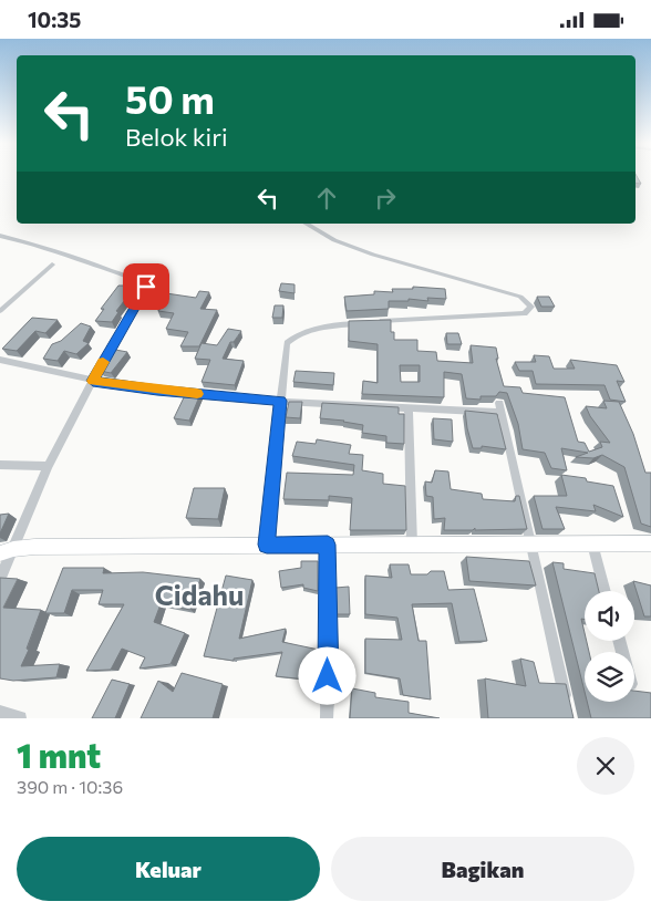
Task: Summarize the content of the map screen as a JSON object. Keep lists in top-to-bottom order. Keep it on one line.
{"districts":["Cidahu"],"page":{"status":"10:35","turn":["50 m","Belok kiri"],"heading":["1 mnt","390 m · 10:36"],"buttons":["Keluar","Bagikan"]}}
